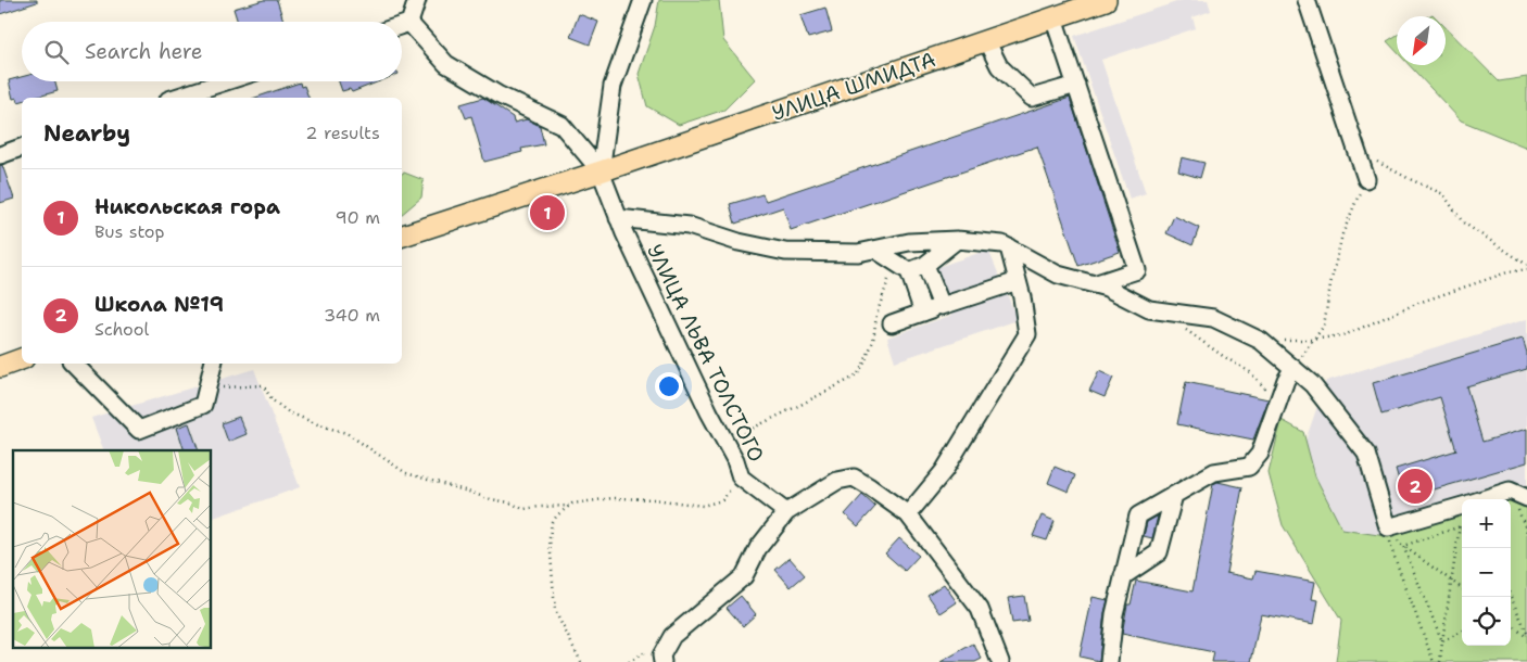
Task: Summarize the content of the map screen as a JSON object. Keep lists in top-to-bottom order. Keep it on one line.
{"streets":{"main road":["УЛИЦА ШМИДТА"],"street":["УЛИЦА ЛЬВА ТОЛСТОГО"]},"crossings":[["УЛИЦА ШМИДТА","УЛИЦА ЛЬВА ТОЛСТОГО"]],"north":"bottom left","page":{"search":"Search here","heading":["Nearby","2 results"],"list":[{"mark":"1","name":"Никольская гора","note":"Bus stop","value":"90 m"},{"mark":"2","name":"Школа №19","note":"School","value":"340 m"}],"pins":["1","2"],"map_buttons":["+","−"]}}
